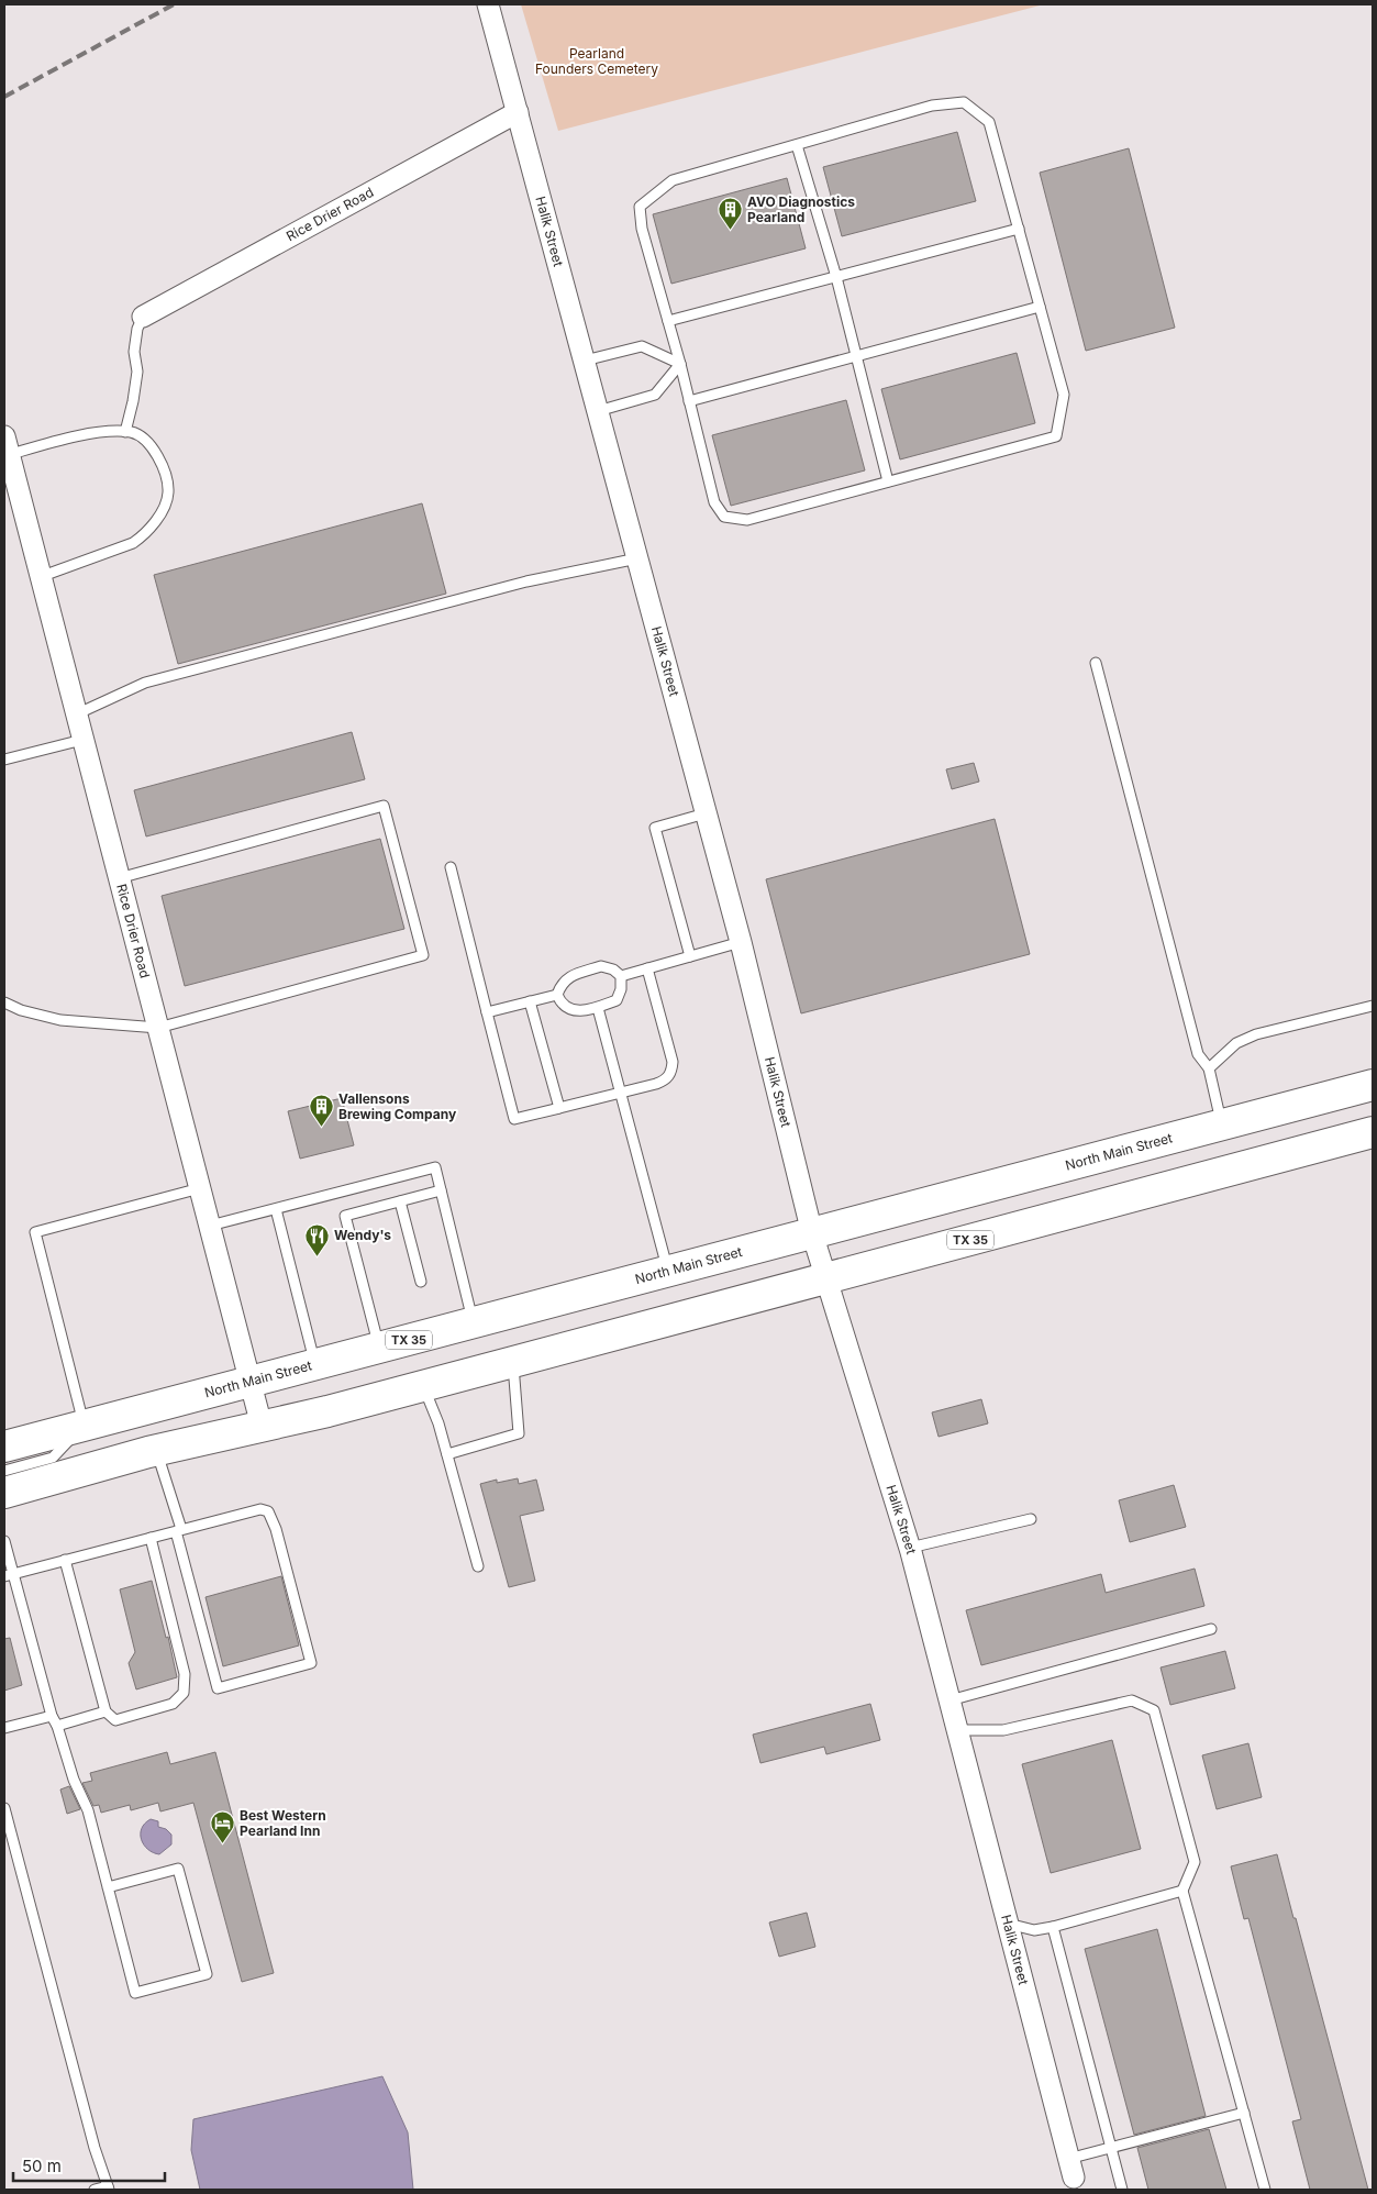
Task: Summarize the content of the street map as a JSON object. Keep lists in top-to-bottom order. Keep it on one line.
{"streets":{"main road":["North Main Street","TX 35"],"street":["Rice Drier Road","Halik Street"]},"crossings":[["Rice Drier Road","Halik Street"],["Rice Drier Road","North Main Street"],["Rice Drier Road","TX 35"],["Halik Street","North Main Street"],["Halik Street","TX 35"]],"parks":["Pearland Founders Cemetery"],"places":{"building":["AVO Diagnostics Pearland","Vallensons Brewing Company"],"restaurant":["Wendy's"],"hotel":["Best Western Pearland Inn"]},"scale_bar":"50 m"}
